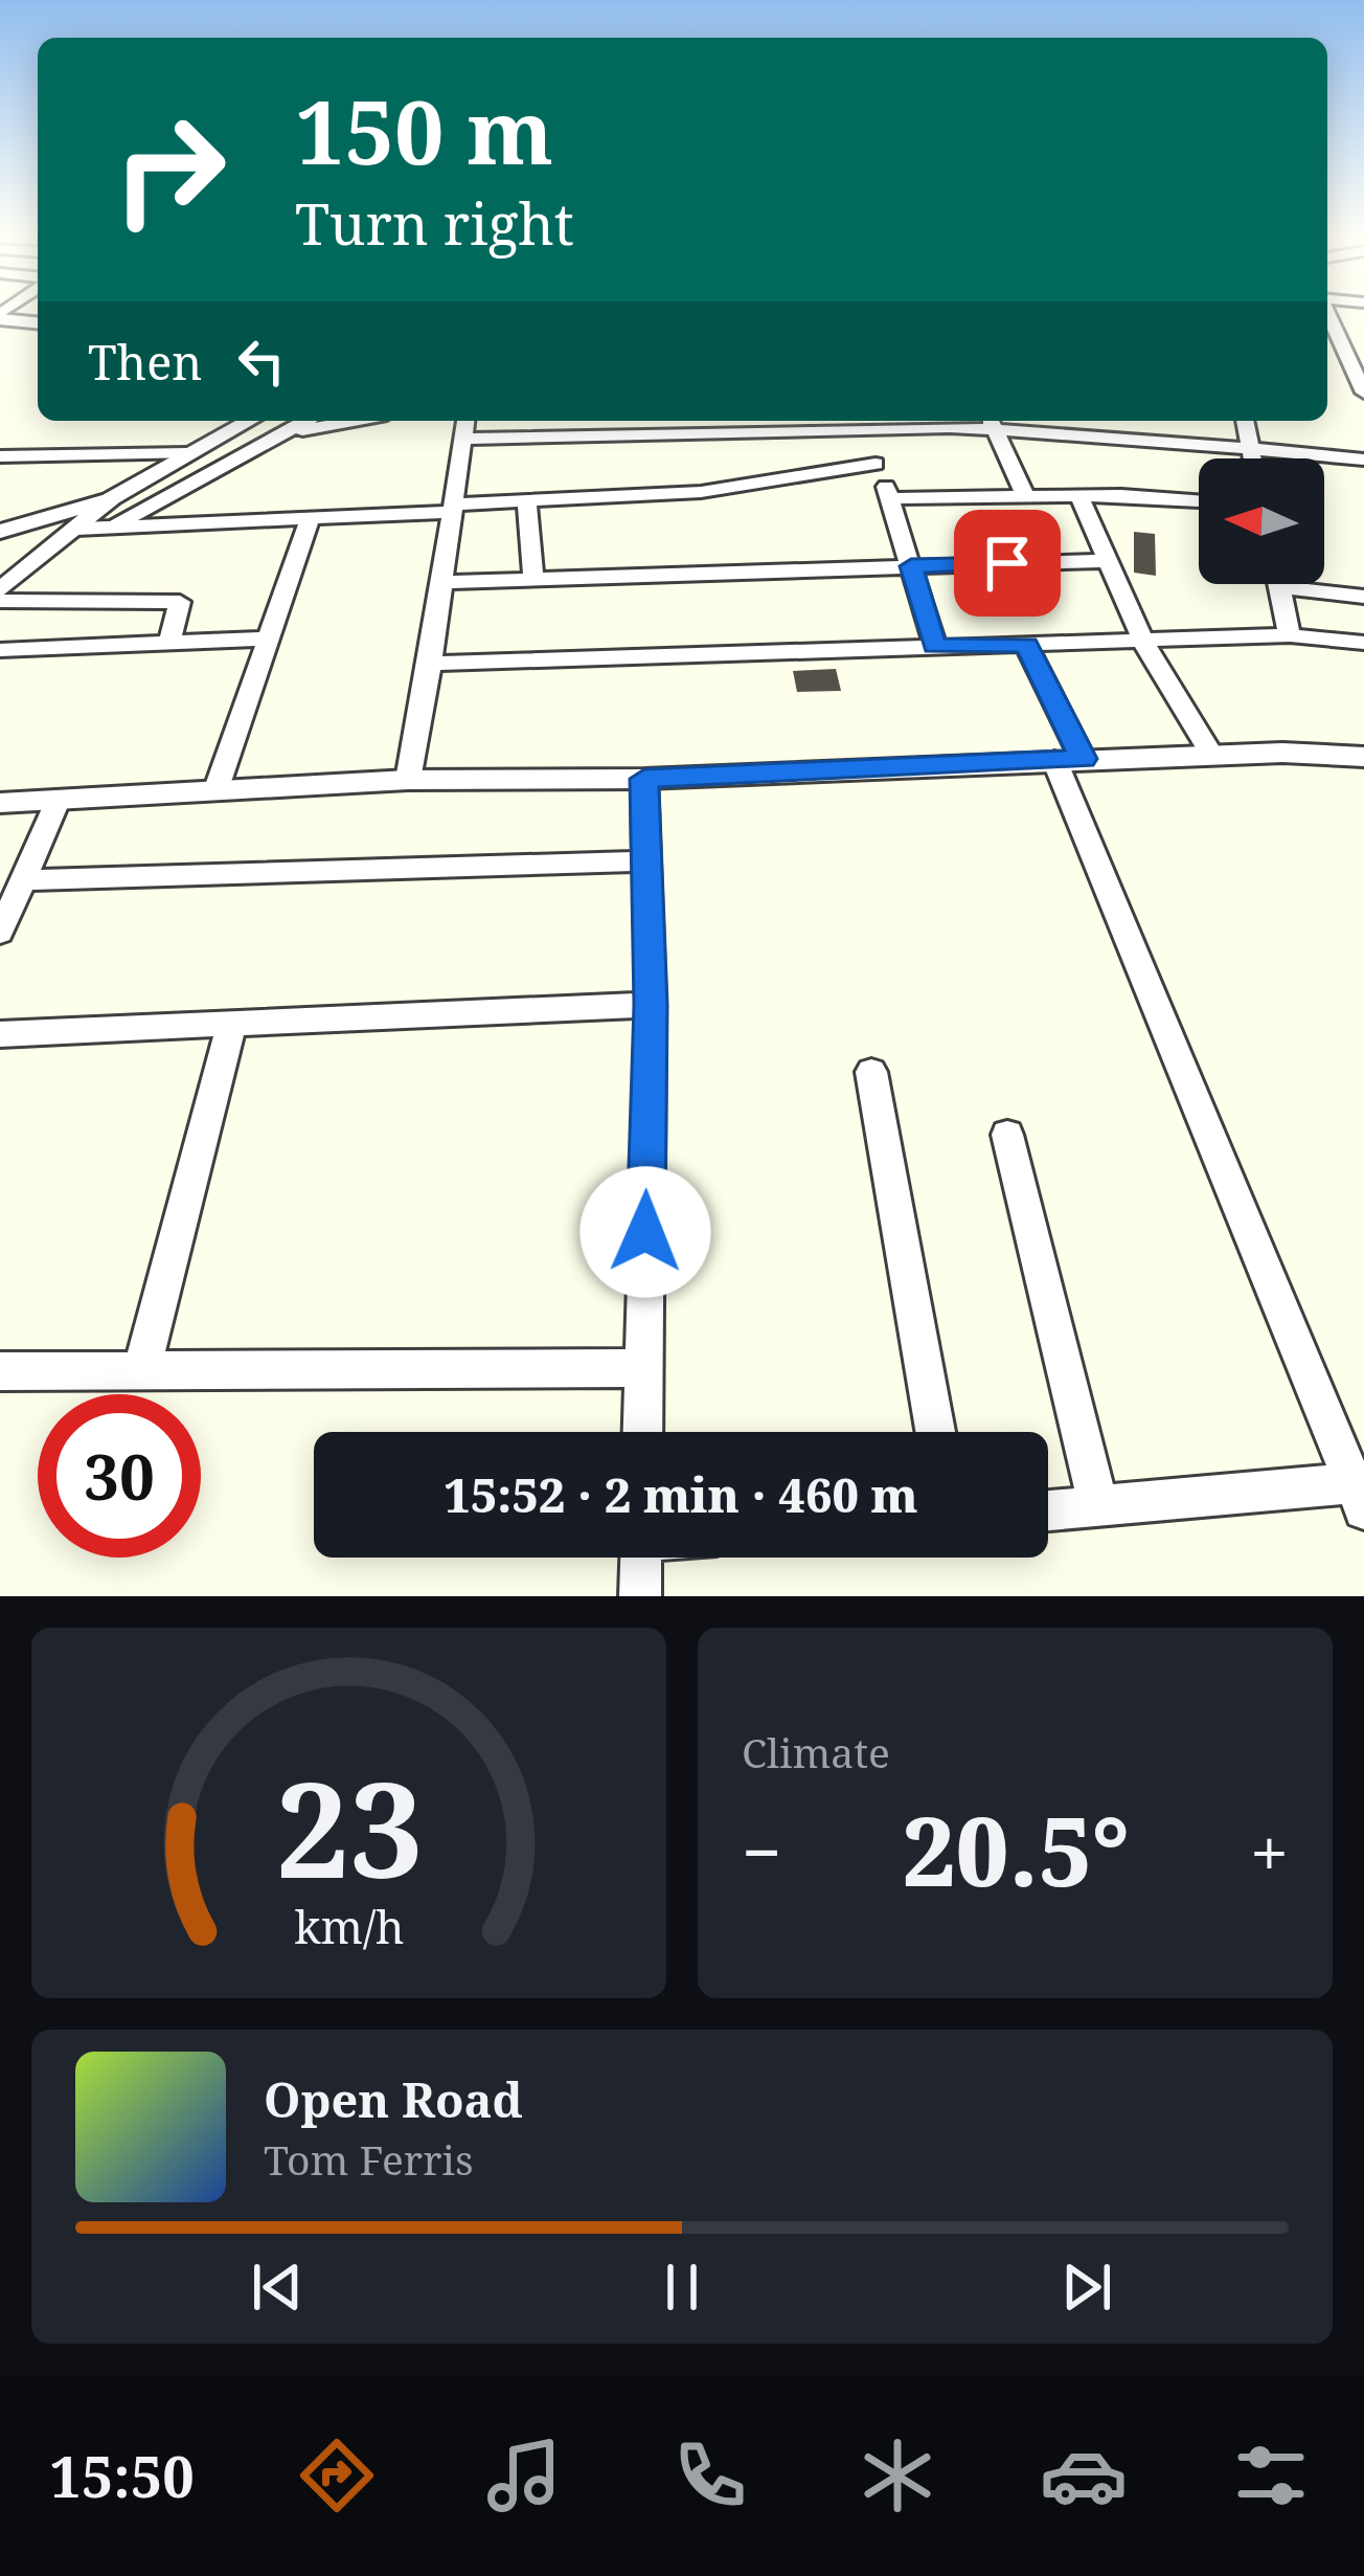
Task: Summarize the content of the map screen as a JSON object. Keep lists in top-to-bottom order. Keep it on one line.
{"north":"left","page":{"turn":["150 m","Turn right"],"then":"Then","limit":"30","trip":"15:52 · 2 min · 460 m","tile":"Climate","heat":["−","20.5°","+"],"song":["Open Road","Tom Ferris"],"tabs":"15:50","gauge":["23","km/h"]}}
